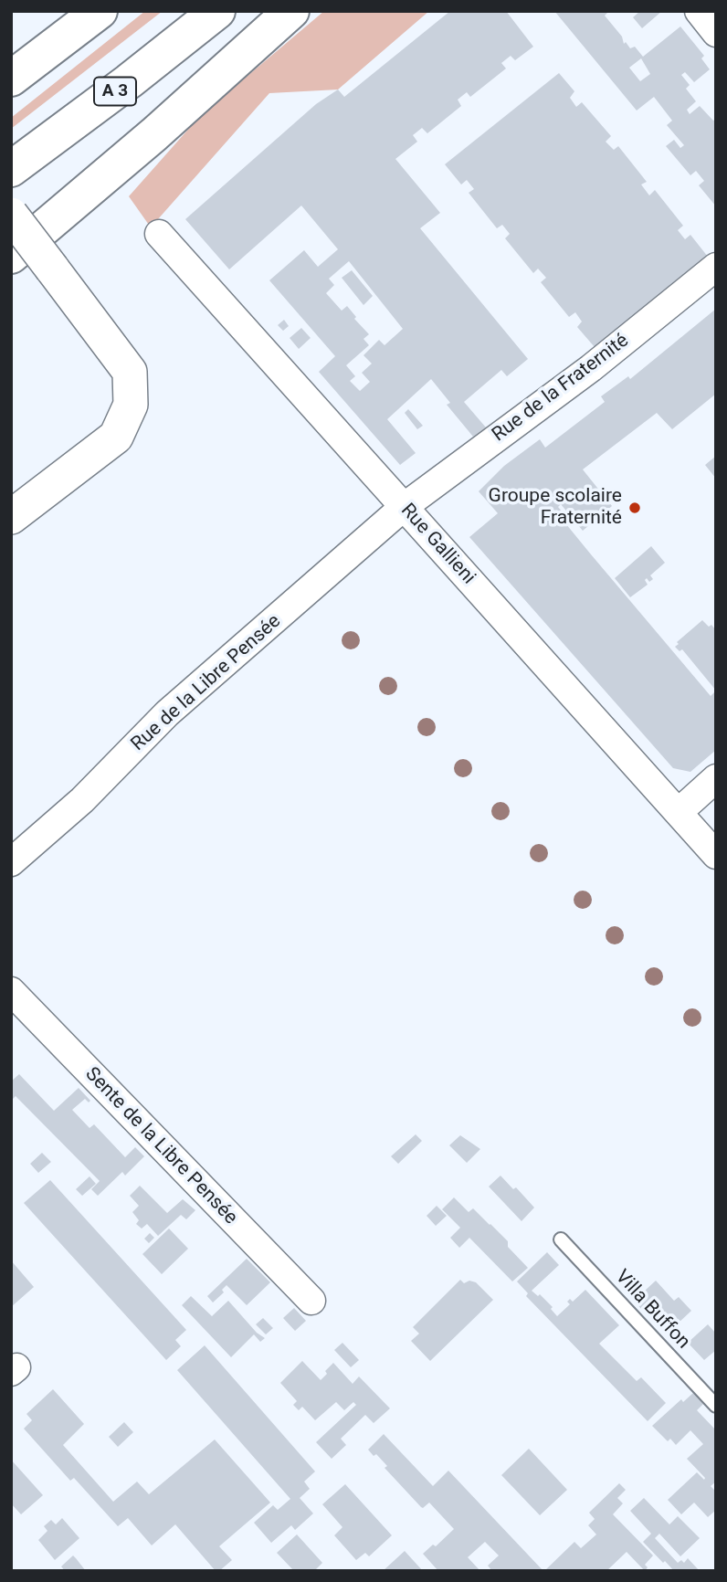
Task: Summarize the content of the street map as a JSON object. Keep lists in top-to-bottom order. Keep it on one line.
{"streets":{"highway":["A 3"],"street":["Rue de la Fraternité","Rue Gallieni","Rue de la Libre Pensée","Sente de la Libre Pensée"],"lane":["Villa Buffon"]},"crossings":[["Rue de la Fraternité","Rue Gallieni"],["Rue de la Fraternité","Rue de la Libre Pensée"],["Rue Gallieni","Rue de la Libre Pensée"]],"places":["Groupe scolaire Fraternité"]}
